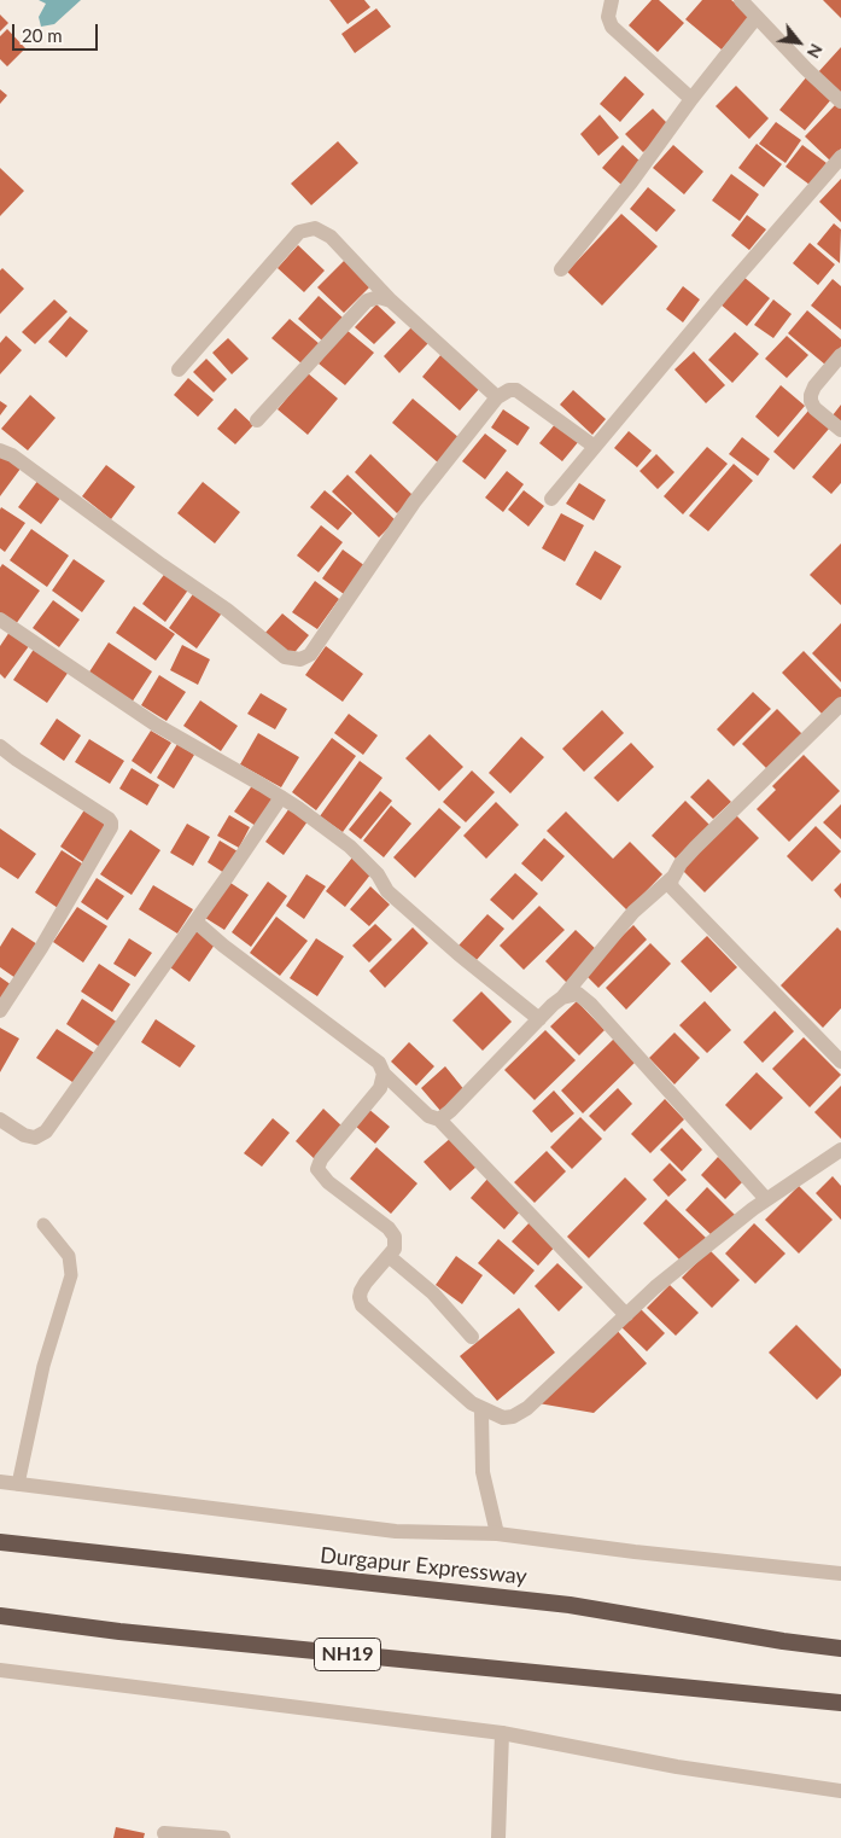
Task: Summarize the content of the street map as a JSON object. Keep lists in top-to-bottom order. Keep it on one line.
{"streets":{"highway":["Durgapur Expressway","NH19"]},"scale_bar":"20 m","north":"bottom right"}
